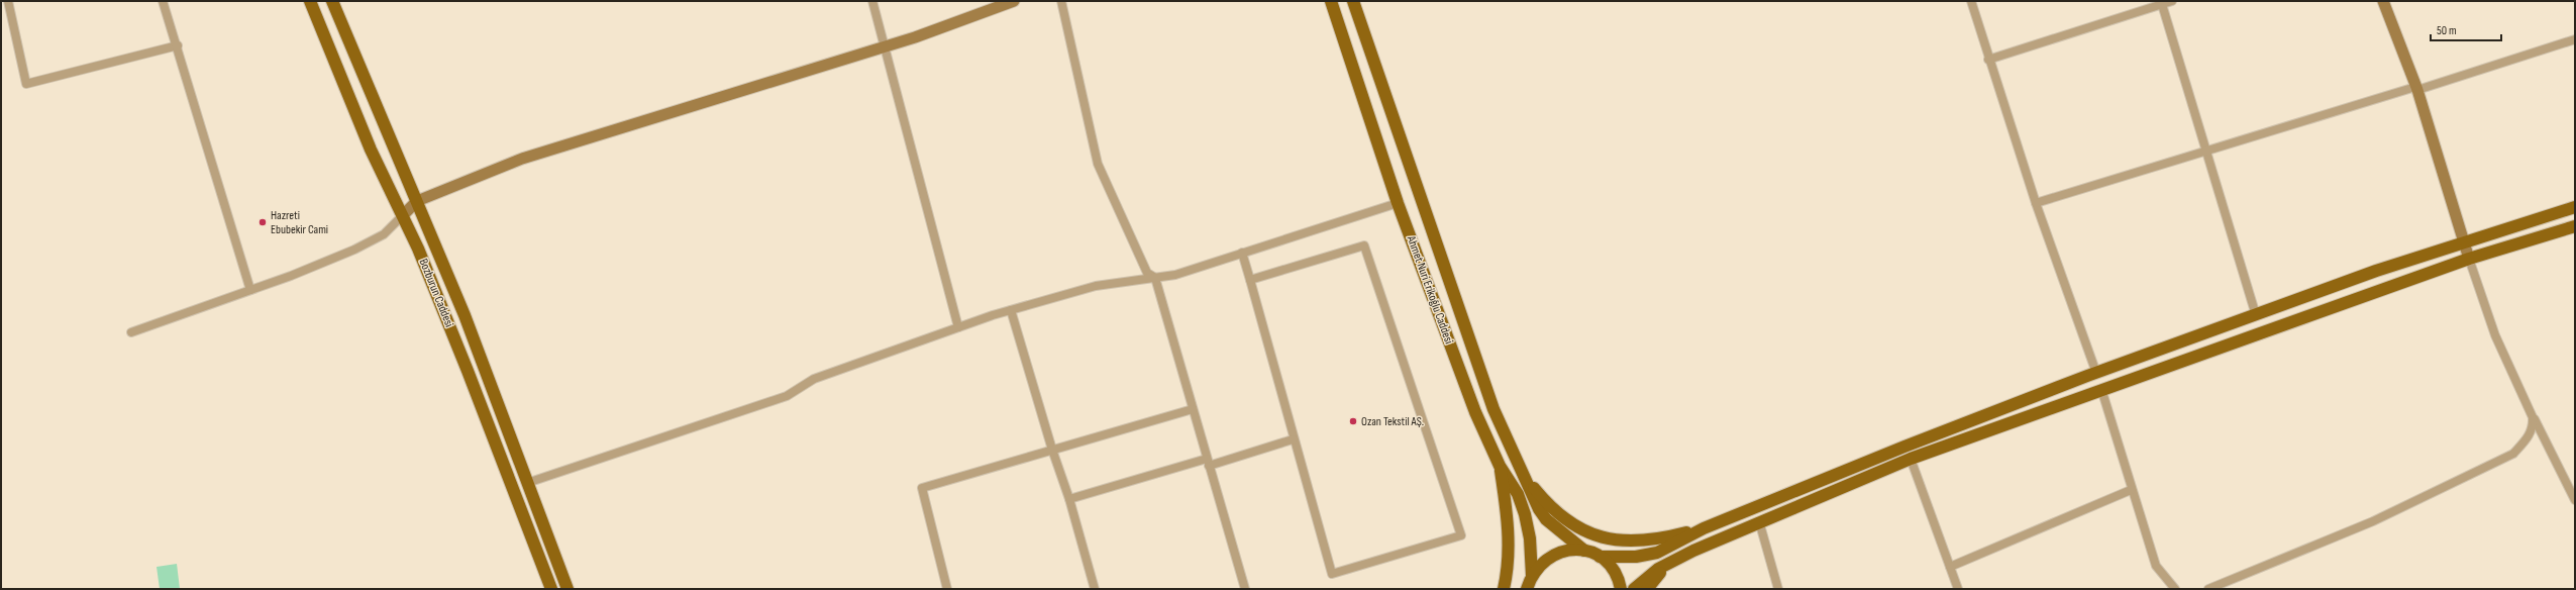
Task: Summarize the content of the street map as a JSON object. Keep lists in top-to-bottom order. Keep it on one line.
{"streets":{"main road":["Ahmet Nuri Erikoğlu Caddesi","Bozburun Caddesi"]},"places":["Hazreti Ebubekir Cami","Ozan Tekstil AŞ."],"scale_bar":"50 m"}
